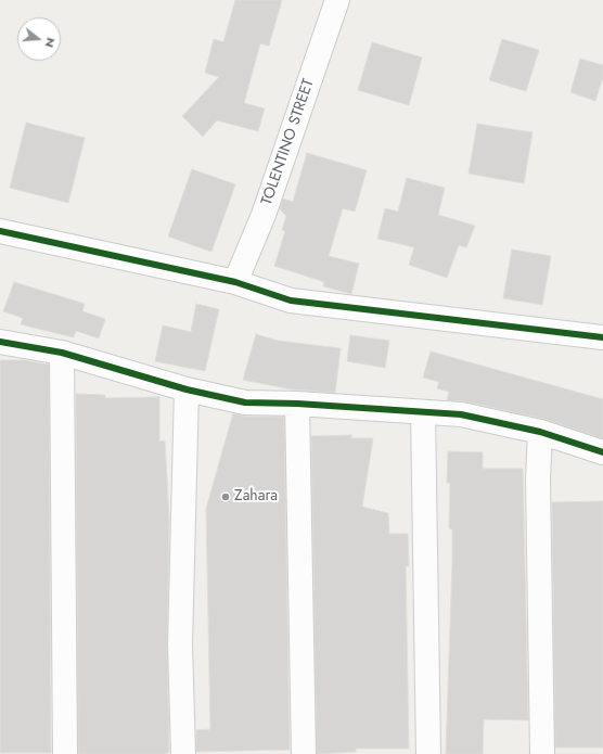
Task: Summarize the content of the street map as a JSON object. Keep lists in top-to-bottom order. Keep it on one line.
{"streets":{"street":["TOLENTINO STREET"]},"places":["Zahara"],"north":"right"}
